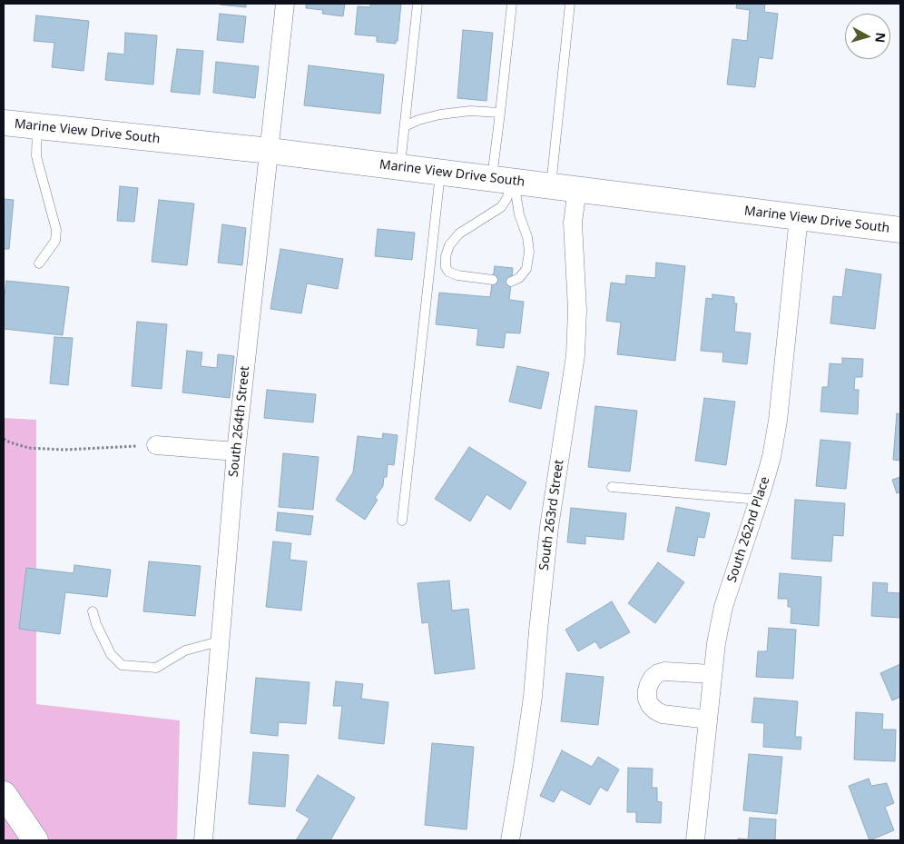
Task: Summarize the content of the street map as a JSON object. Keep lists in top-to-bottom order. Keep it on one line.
{"streets":{"main road":["Marine View Drive South"],"street":["South 264th Street","South 263rd Street","South 262nd Place"]},"crossings":[["Marine View Drive South","South 264th Street"],["Marine View Drive South","South 263rd Street"],["Marine View Drive South","South 262nd Place"]],"north":"right"}
